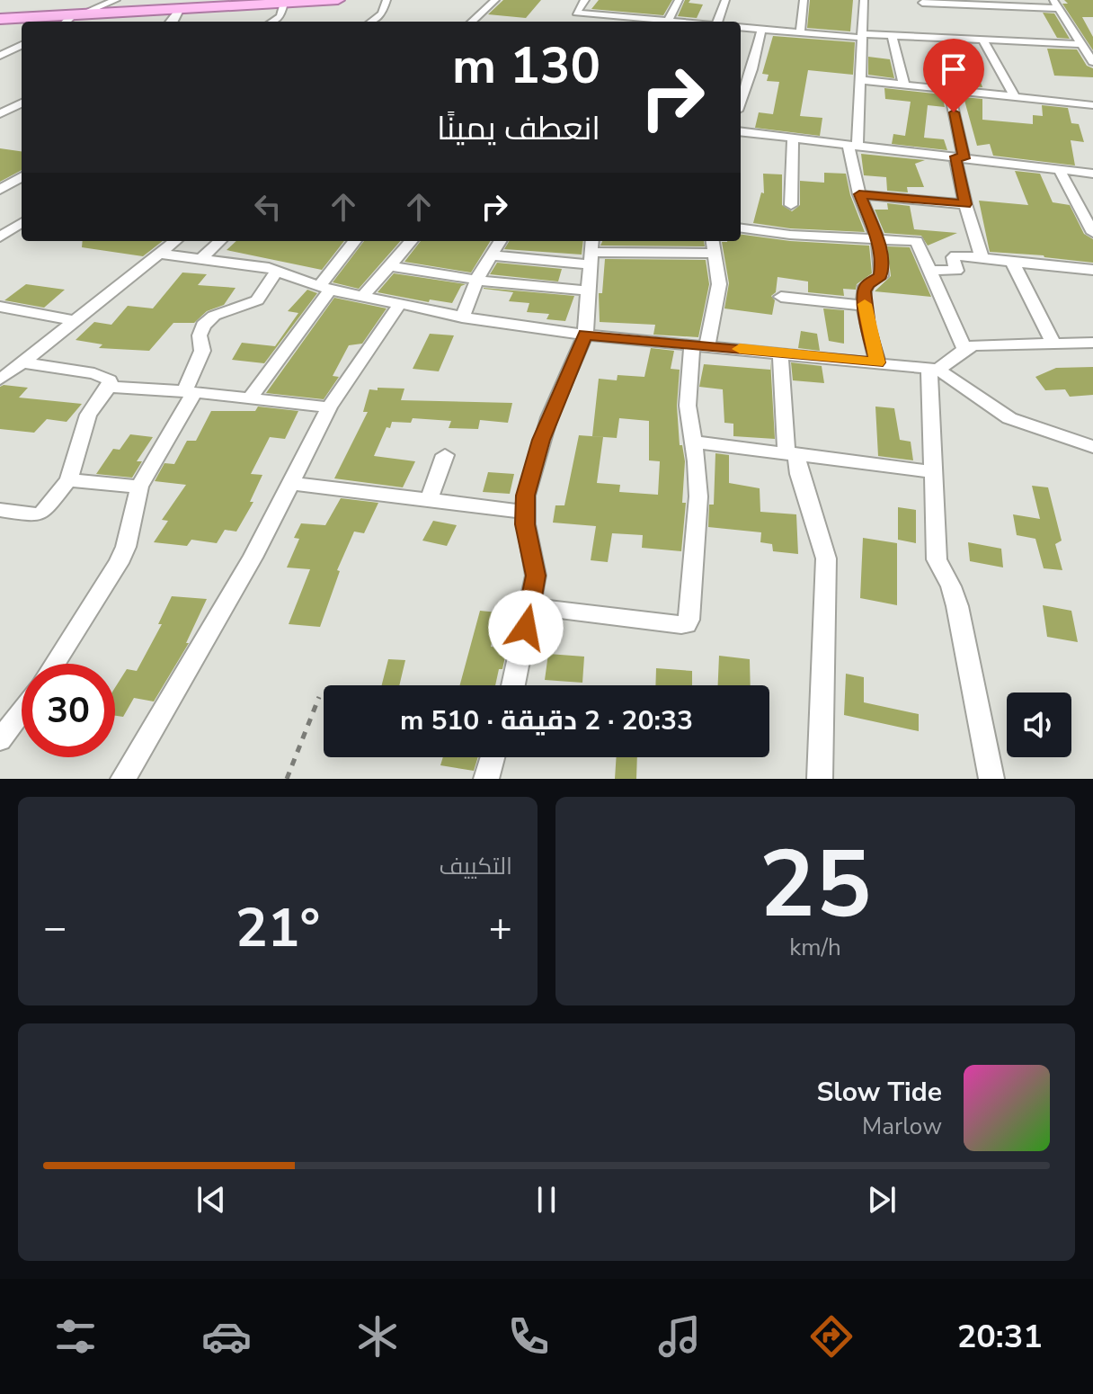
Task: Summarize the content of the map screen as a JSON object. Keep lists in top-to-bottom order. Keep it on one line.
{"page":{"turn":["130 m","انعطف يمينًا"],"limit":"30","trip":"20:33 · 2 دقيقة · 510 m","tile":[["25","km/h"],"التكييف"],"heat":["−","21°","+"],"song":["Slow Tide","Marlow"],"tabs":"20:31"}}
